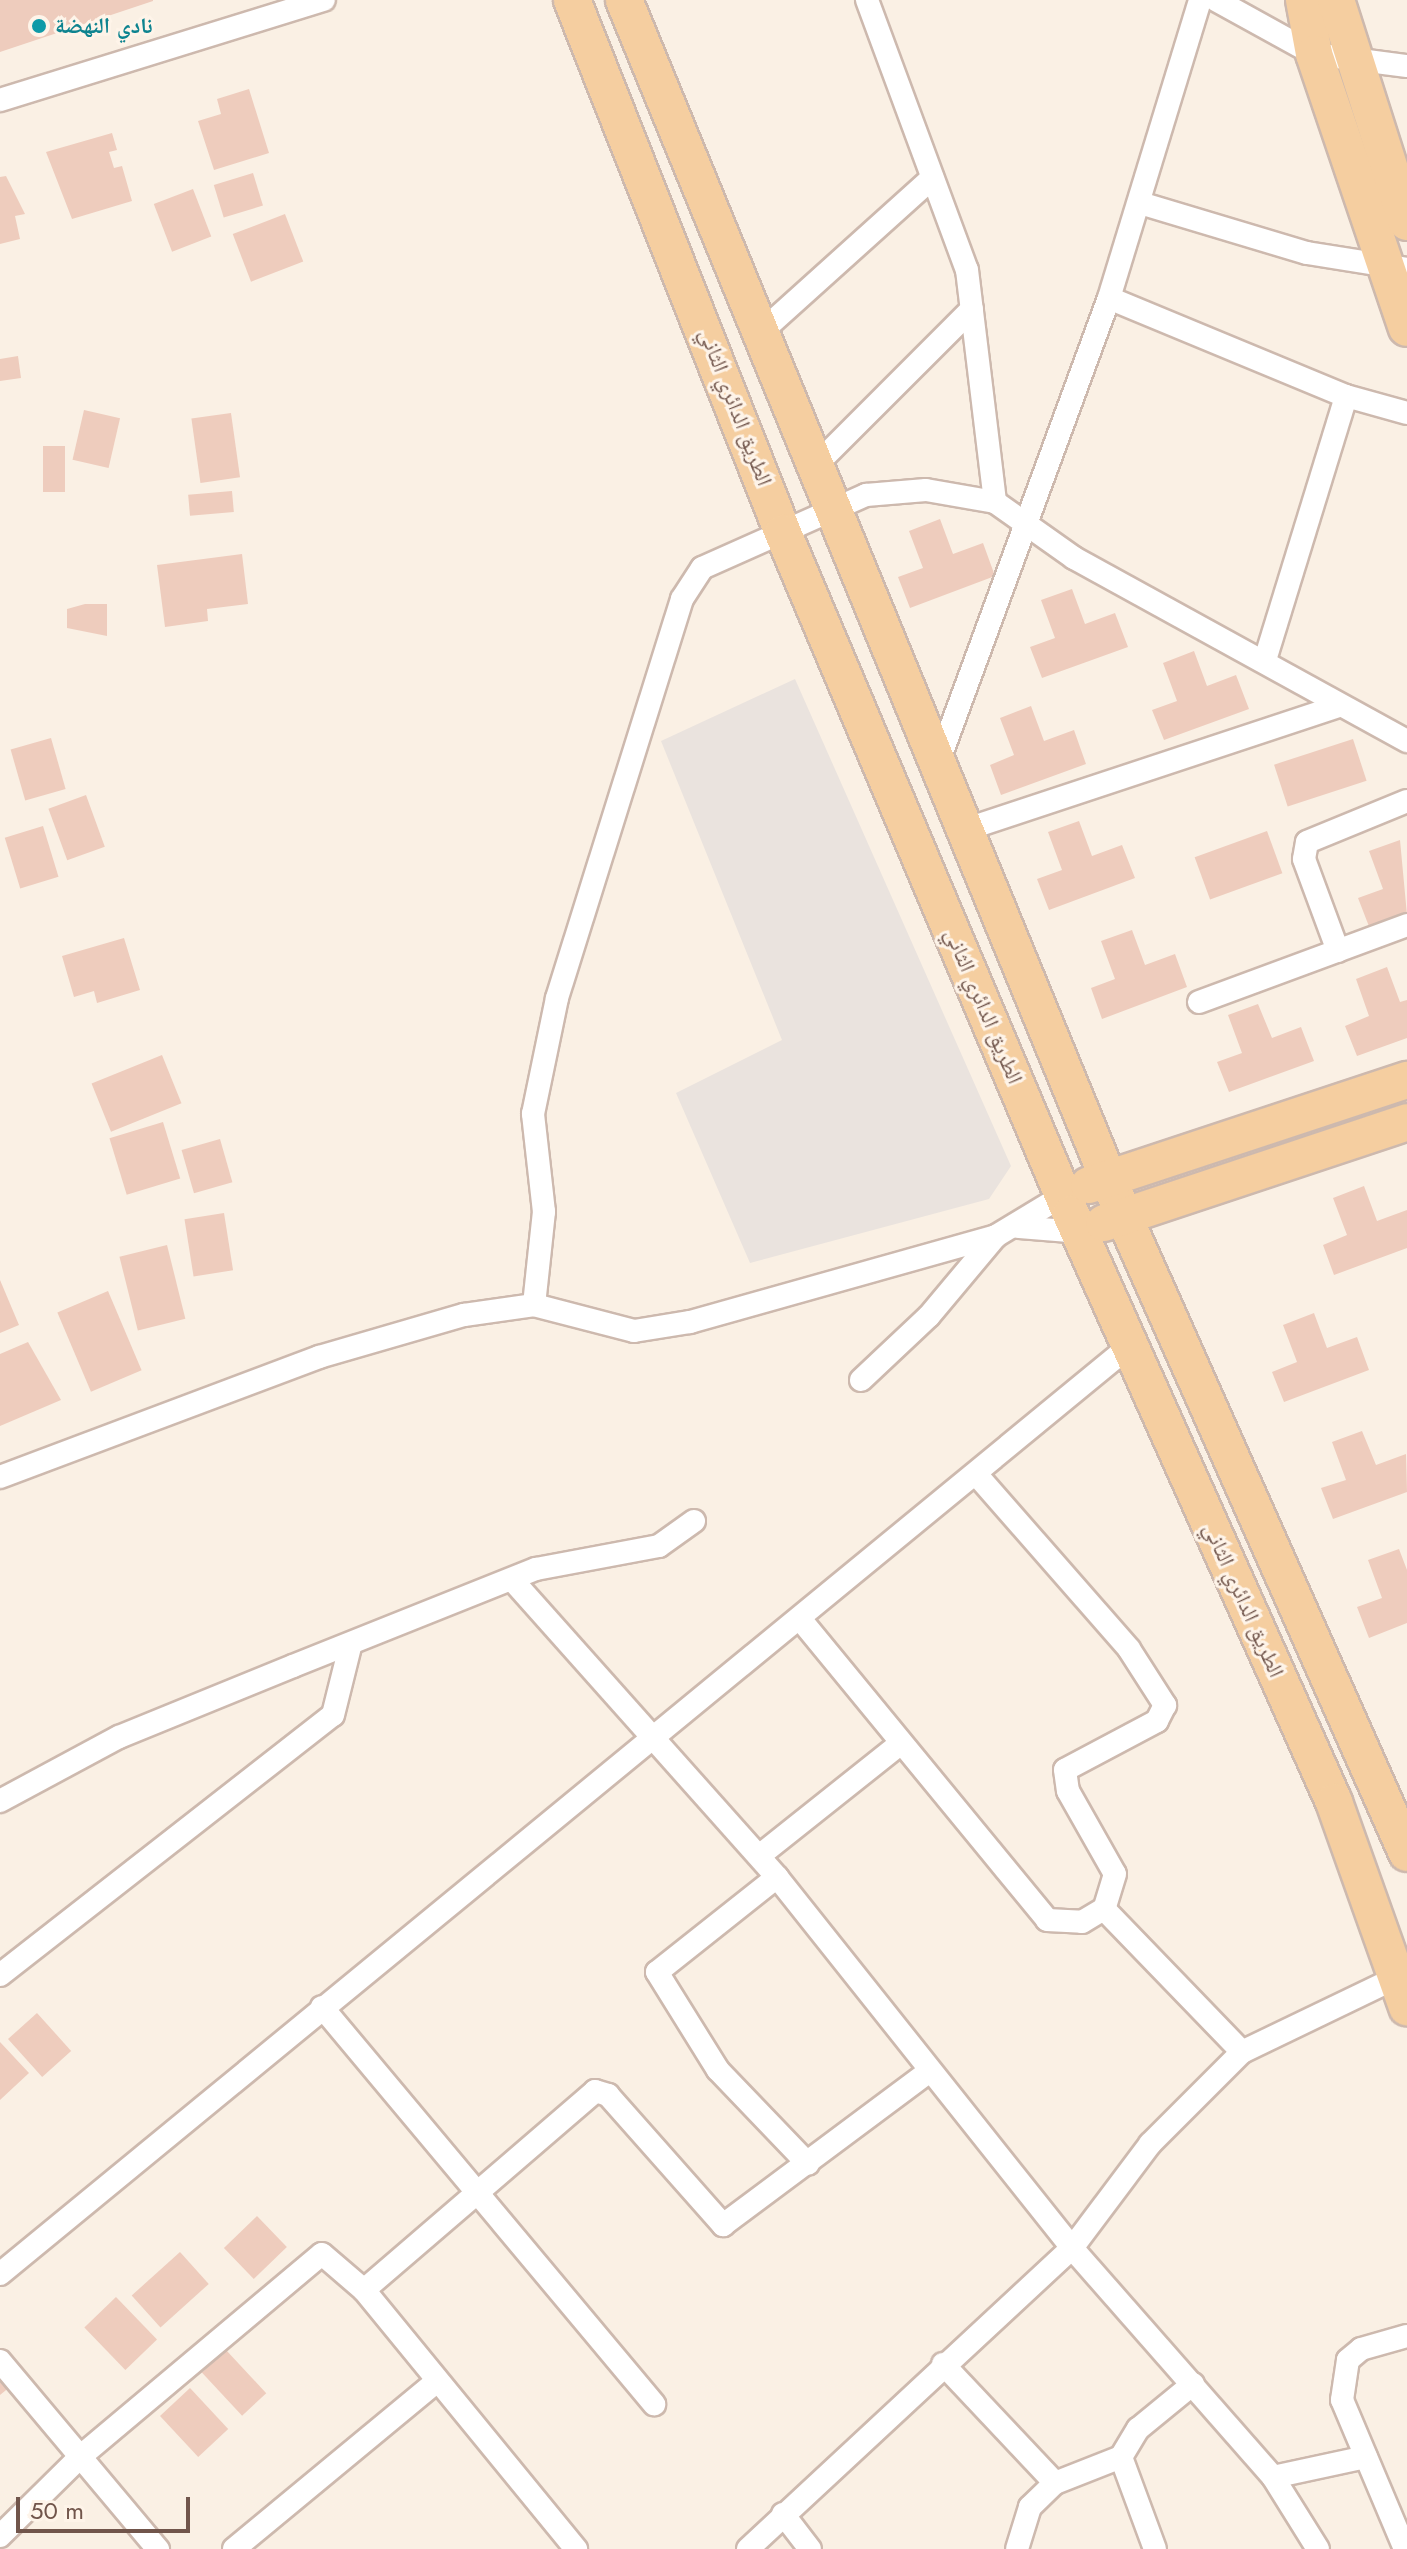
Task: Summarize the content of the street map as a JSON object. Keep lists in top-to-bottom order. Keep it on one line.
{"streets":{"main road":["الطريق الدائري الثاني"]},"places":["نادي النهضة"],"scale_bar":"50 m"}
